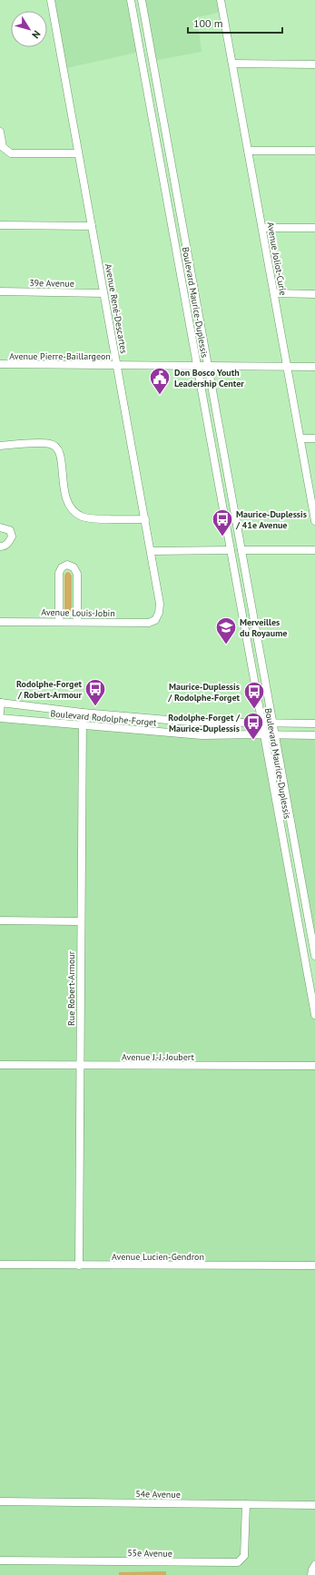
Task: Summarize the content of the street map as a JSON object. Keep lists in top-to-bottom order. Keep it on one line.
{"streets":{"street":["Avenue Joliot-Curie","39e Avenue","Boulevard Maurice-Duplessis","Avenue René-Descartes","Avenue Pierre-Baillargeon","Avenue Louis-Jobin","Boulevard Rodolphe-Forget","Rue Robert-Armour","Avenue J.-J.-Joubert","Avenue Lucien-Gendron","54e Avenue","55e Avenue"]},"crossings":[["Avenue Joliot-Curie","Avenue Pierre-Baillargeon"],["39e Avenue","Avenue René-Descartes"],["Boulevard Maurice-Duplessis","Avenue Pierre-Baillargeon"],["Boulevard Maurice-Duplessis","Boulevard Rodolphe-Forget"],["Avenue René-Descartes","Avenue Pierre-Baillargeon"],["Avenue René-Descartes","Avenue Louis-Jobin"],["Boulevard Rodolphe-Forget","Rue Robert-Armour"],["Rue Robert-Armour","Avenue J.-J.-Joubert"],["Rue Robert-Armour","Avenue Lucien-Gendron"],["54e Avenue","55e Avenue"]],"places":{"public building":["Don Bosco Youth Leadership Center"],"bus stop":["Maurice-Duplessis / 41e Avenue","Rodolphe-Forget / Robert-Armour","Maurice-Duplessis / Rodolphe-Forget","Rodolphe-Forget / Maurice-Duplessis"],"school or university":["Merveilles du Royaume"]},"scale_bar":"100 m","north":"bottom right"}
